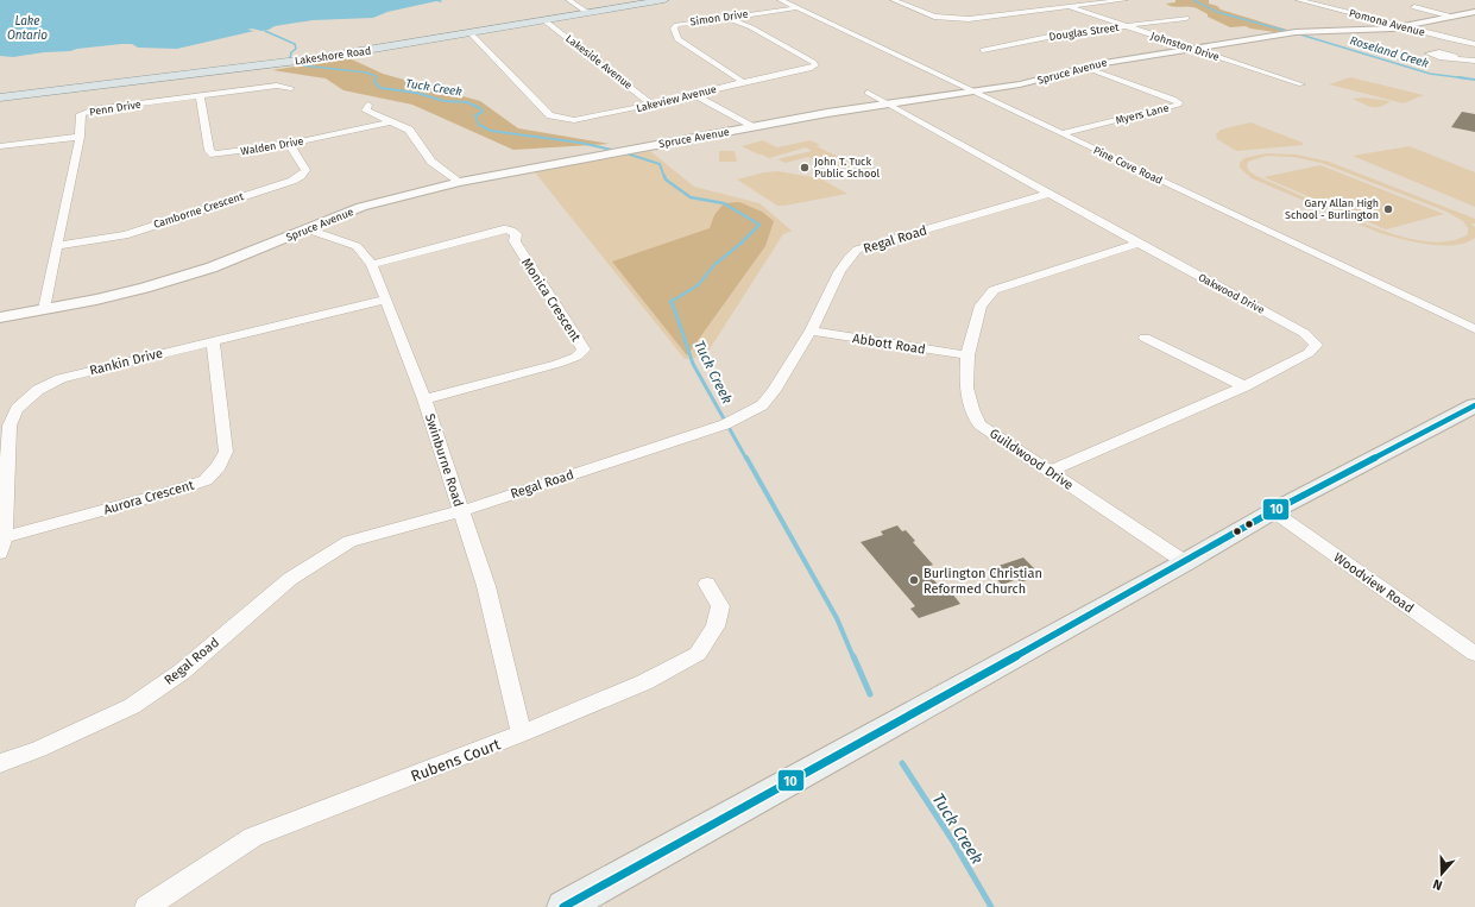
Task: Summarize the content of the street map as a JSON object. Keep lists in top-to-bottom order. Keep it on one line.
{"streets":{"main road":["Lakeshore Road"],"street":["Simon Drive","Pomona Avenue","Douglas Street","Johnston Drive","Lakeside Avenue","Spruce Avenue","Lakeview Avenue","Penn Drive","Myers Lane","Walden Drive","Pine Cove Road","Camborne Crescent","Regal Road","Oakwood Drive","Monica Crescent","Abbott Road","Rankin Drive","Guildwood Drive","Swinburne Road","Aurora Crescent","Woodview Road","Rubens Court"]},"crossings":[["Simon Drive","Lakeview Avenue"],["Simon Drive","Pine Cove Road"],["Pomona Avenue","Spruce Avenue"],["Douglas Street","Johnston Drive"],["Johnston Drive","Spruce Avenue"],["Lakeshore Road","Lakeside Avenue"],["Lakeshore Road","Lakeview Avenue"],["Lakeside Avenue","Lakeview Avenue"],["Spruce Avenue","Penn Drive"],["Spruce Avenue","Myers Lane"],["Spruce Avenue","Pine Cove Road"],["Spruce Avenue","Oakwood Drive"],["Spruce Avenue","Swinburne Road"],["Penn Drive","Walden Drive"],["Penn Drive","Camborne Crescent"],["Myers Lane","Pine Cove Road"],["Walden Drive","Camborne Crescent"],["Regal Road","Oakwood Drive"],["Regal Road","Abbott Road"],["Regal Road","Swinburne Road"],["Oakwood Drive","Guildwood Drive"],["Monica Crescent","Swinburne Road"],["Abbott Road","Guildwood Drive"],["Rankin Drive","Swinburne Road"],["Rankin Drive","Aurora Crescent"],["Swinburne Road","Rubens Court"]],"water":["Lake Ontario","Roseland Creek","Tuck Creek"],"places":["John T. Tuck Public School","Gary Allan High School - Burlington","Burlington Christian Reformed Church"],"lines":["transit line 10"],"north":"bottom"}
